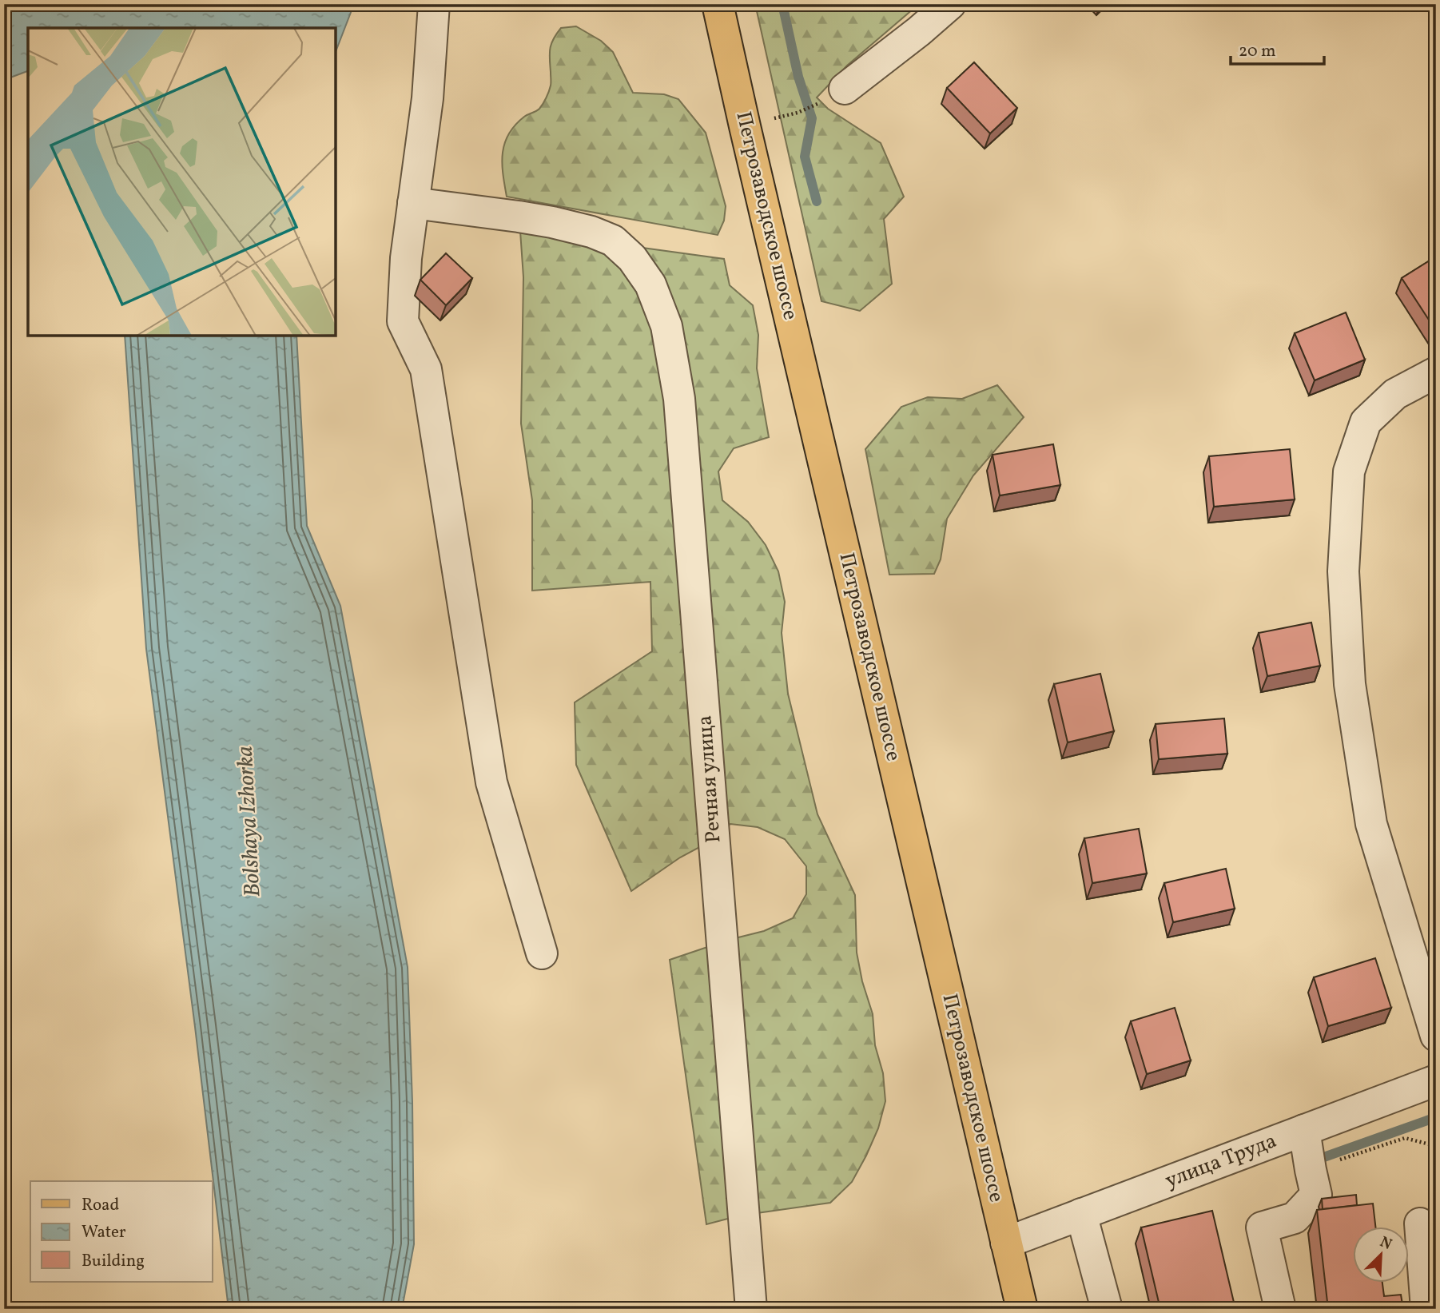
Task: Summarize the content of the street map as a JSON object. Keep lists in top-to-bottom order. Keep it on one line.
{"streets":{"main road":["Петрозаводское шоссе"],"street":["Речная улица","улица Труда"]},"crossings":[["Петрозаводское шоссе","улица Труда"]],"water":["Bolshaya Izhorka"],"legend":["Road","Water","Building"],"scale_bar":"20 m","north":"top right"}
